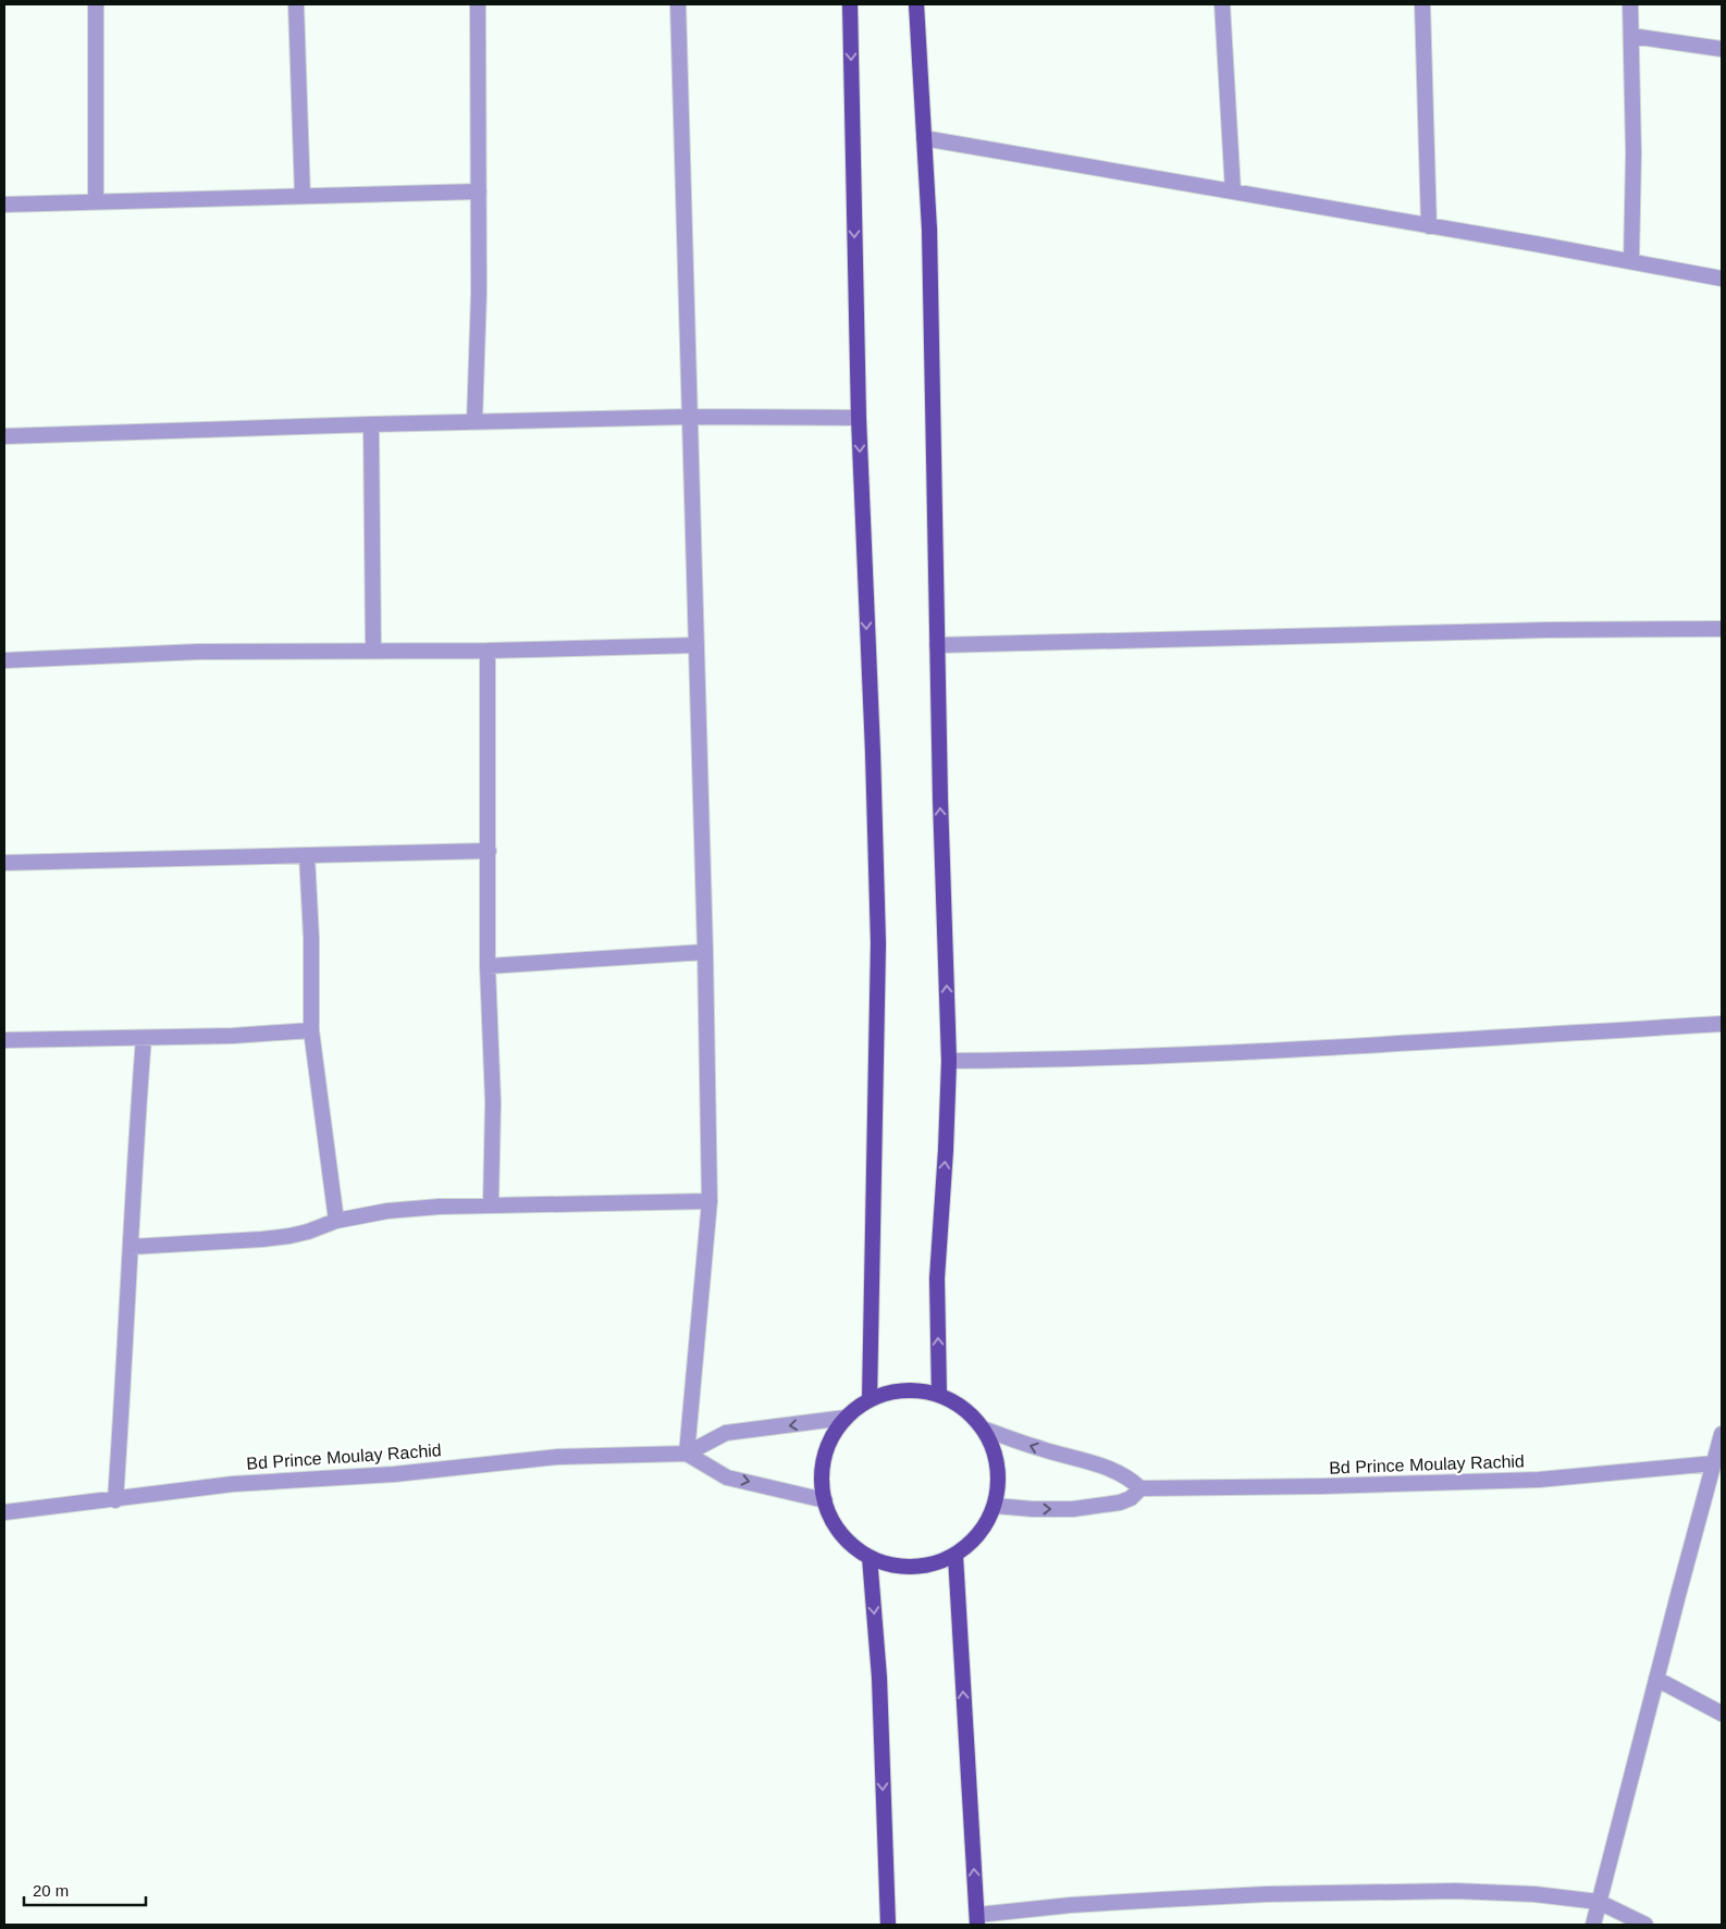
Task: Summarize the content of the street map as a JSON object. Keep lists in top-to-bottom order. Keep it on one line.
{"streets":{"street":["Bd Prince Moulay Rachid"]},"scale_bar":"20 m"}
